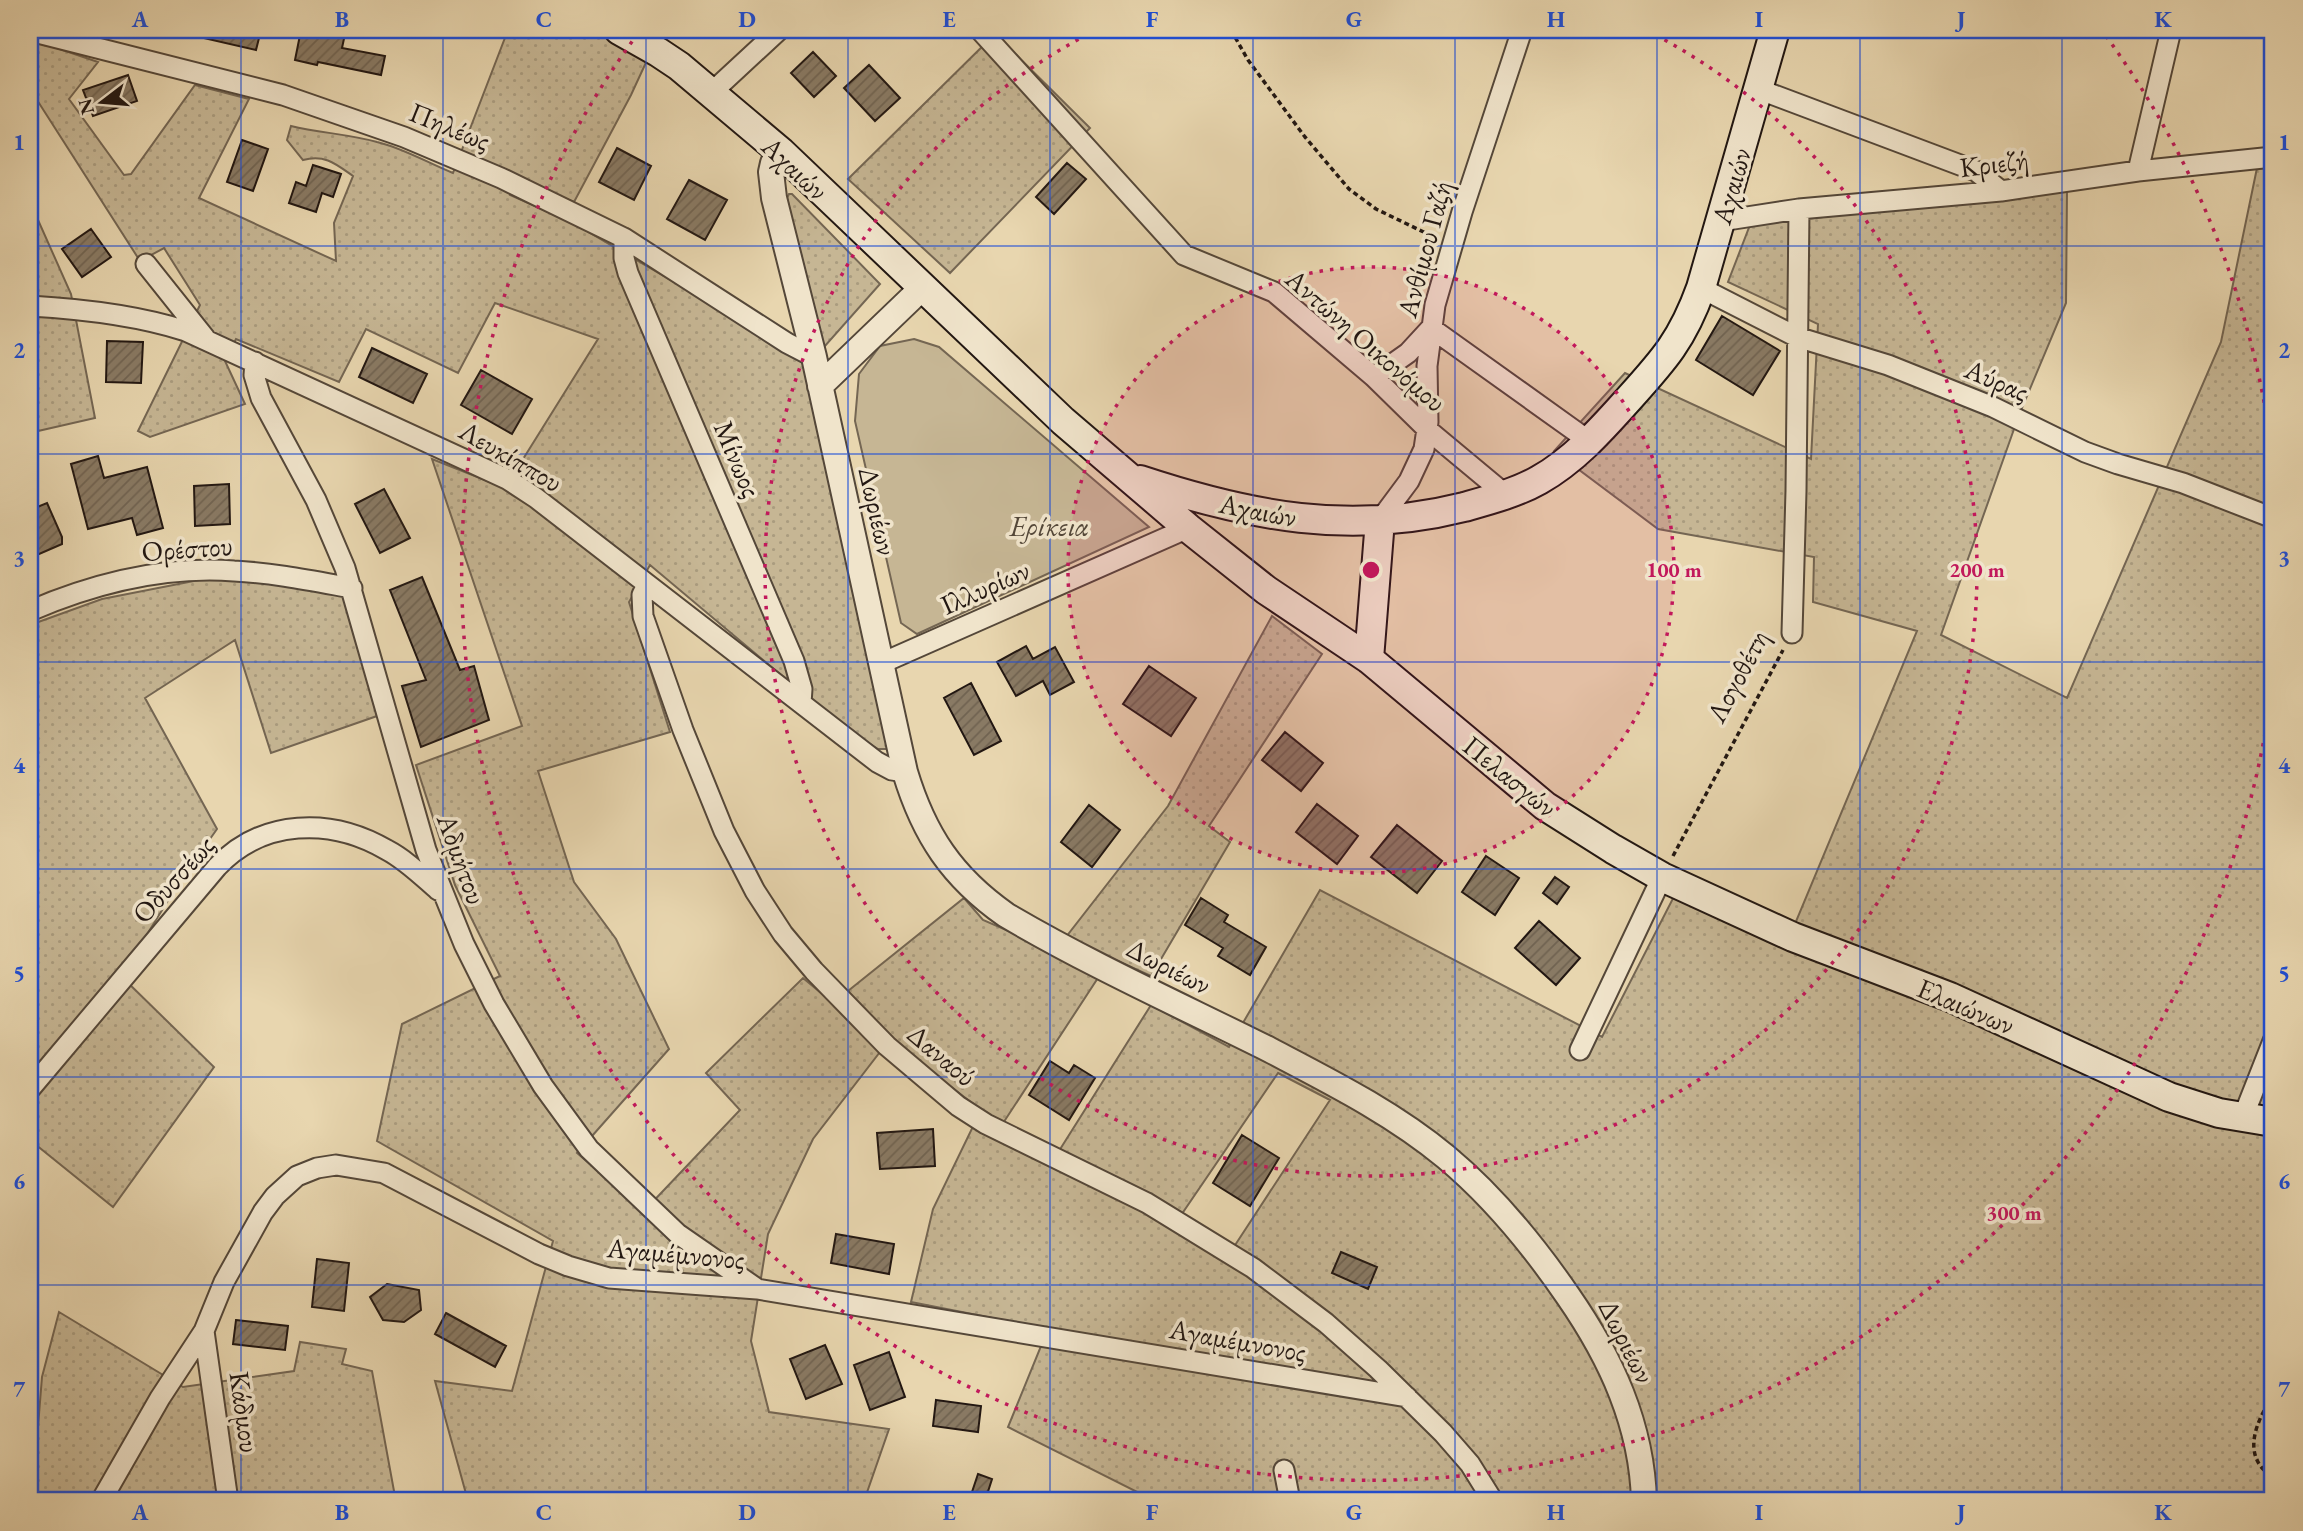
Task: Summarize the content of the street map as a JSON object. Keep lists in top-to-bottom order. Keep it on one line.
{"streets":{"main road":["Αχαιών","Πελασγών","Ελαιώνων"],"street":["Πηλέως","Κριεζή","Ανθίμου Γαζή","Αντώνη Οικονόμου","Αύρας","Λευκίππου","Μίνωος","Δωριέων","Ορέστου","Ιλλυρίων","Λογοθέτη","Αδμήτου","Οδυσσέως","Δαναού","Αγαμέμνονος","Κάδμου"]},"crossings":[["Πηλέως","Μίνωος"],["Πηλέως","Δωριέων"],["Κριεζή","Αχαιών"],["Κριεζή","Λογοθέτη"],["Αχαιών","Ανθίμου Γαζή"],["Αχαιών","Αντώνη Οικονόμου"],["Αχαιών","Αύρας"],["Αχαιών","Δωριέων"],["Αχαιών","Πελασγών"],["Ανθίμου Γαζή","Αντώνη Οικονόμου"],["Αύρας","Λογοθέτη"],["Λευκίππου","Μίνωος"],["Λευκίππου","Δωριέων"],["Λευκίππου","Αδμήτου"],["Λευκίππου","Δαναού"],["Δωριέων","Ιλλυρίων"],["Ορέστου","Αδμήτου"],["Ιλλυρίων","Πελασγών"],["Λογοθέτη","Πελασγών"],["Λογοθέτη","Ελαιώνων"],["Πελασγών","Ελαιώνων"],["Αδμήτου","Οδυσσέως"],["Αδμήτου","Αγαμέμνονος"],["Δαναού","Αγαμέμνονος"],["Αγαμέμνονος","Κάδμου"]],"parks":["Ερίκεια"],"north":"left","grid":{"columns":["A","B","C","D","E","F","G","H","I","J","K"],"rows":["1","2","3","4","5","6","7"]},"rings":["100 m","200 m","300 m"]}
